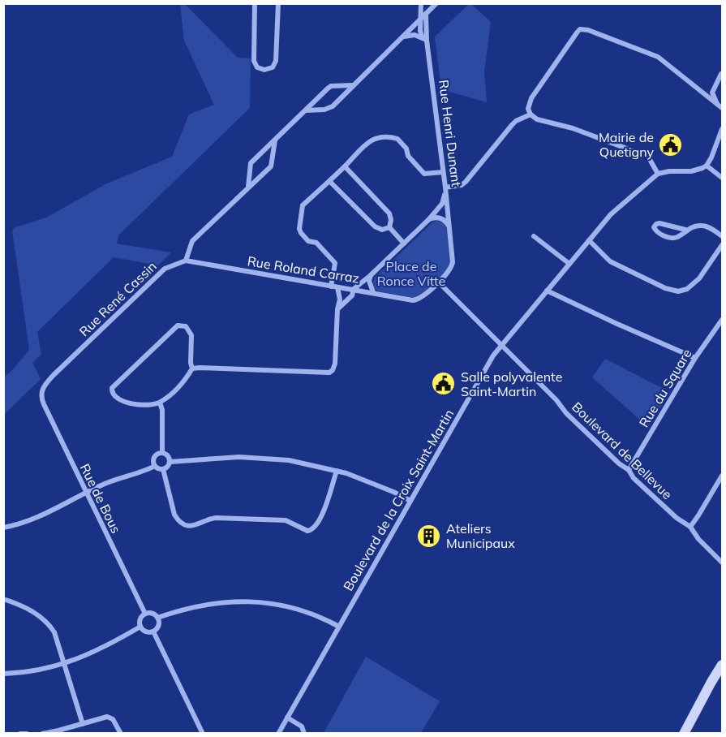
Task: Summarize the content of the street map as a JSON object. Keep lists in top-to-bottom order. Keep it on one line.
{"streets":{"street":["Rue Henri Dunant","Rue Roland Carraz","Rue René Cassin","Rue du Square","Boulevard de Bellevue","Rue de Bous","Boulevard de la Croix Saint-Martin"]},"crossings":[["Rue Henri Dunant","Rue Roland Carraz"],["Rue Roland Carraz","Rue René Cassin"],["Rue René Cassin","Rue de Bous"],["Rue du Square","Boulevard de Bellevue"],["Boulevard de Bellevue","Boulevard de la Croix Saint-Martin"]],"parks":["Place de Ronce Vitte"],"places":{"public building":["Mairie de Quetigny","Salle polyvalente Saint-Martin"],"building":["Ateliers Municipaux"]}}
